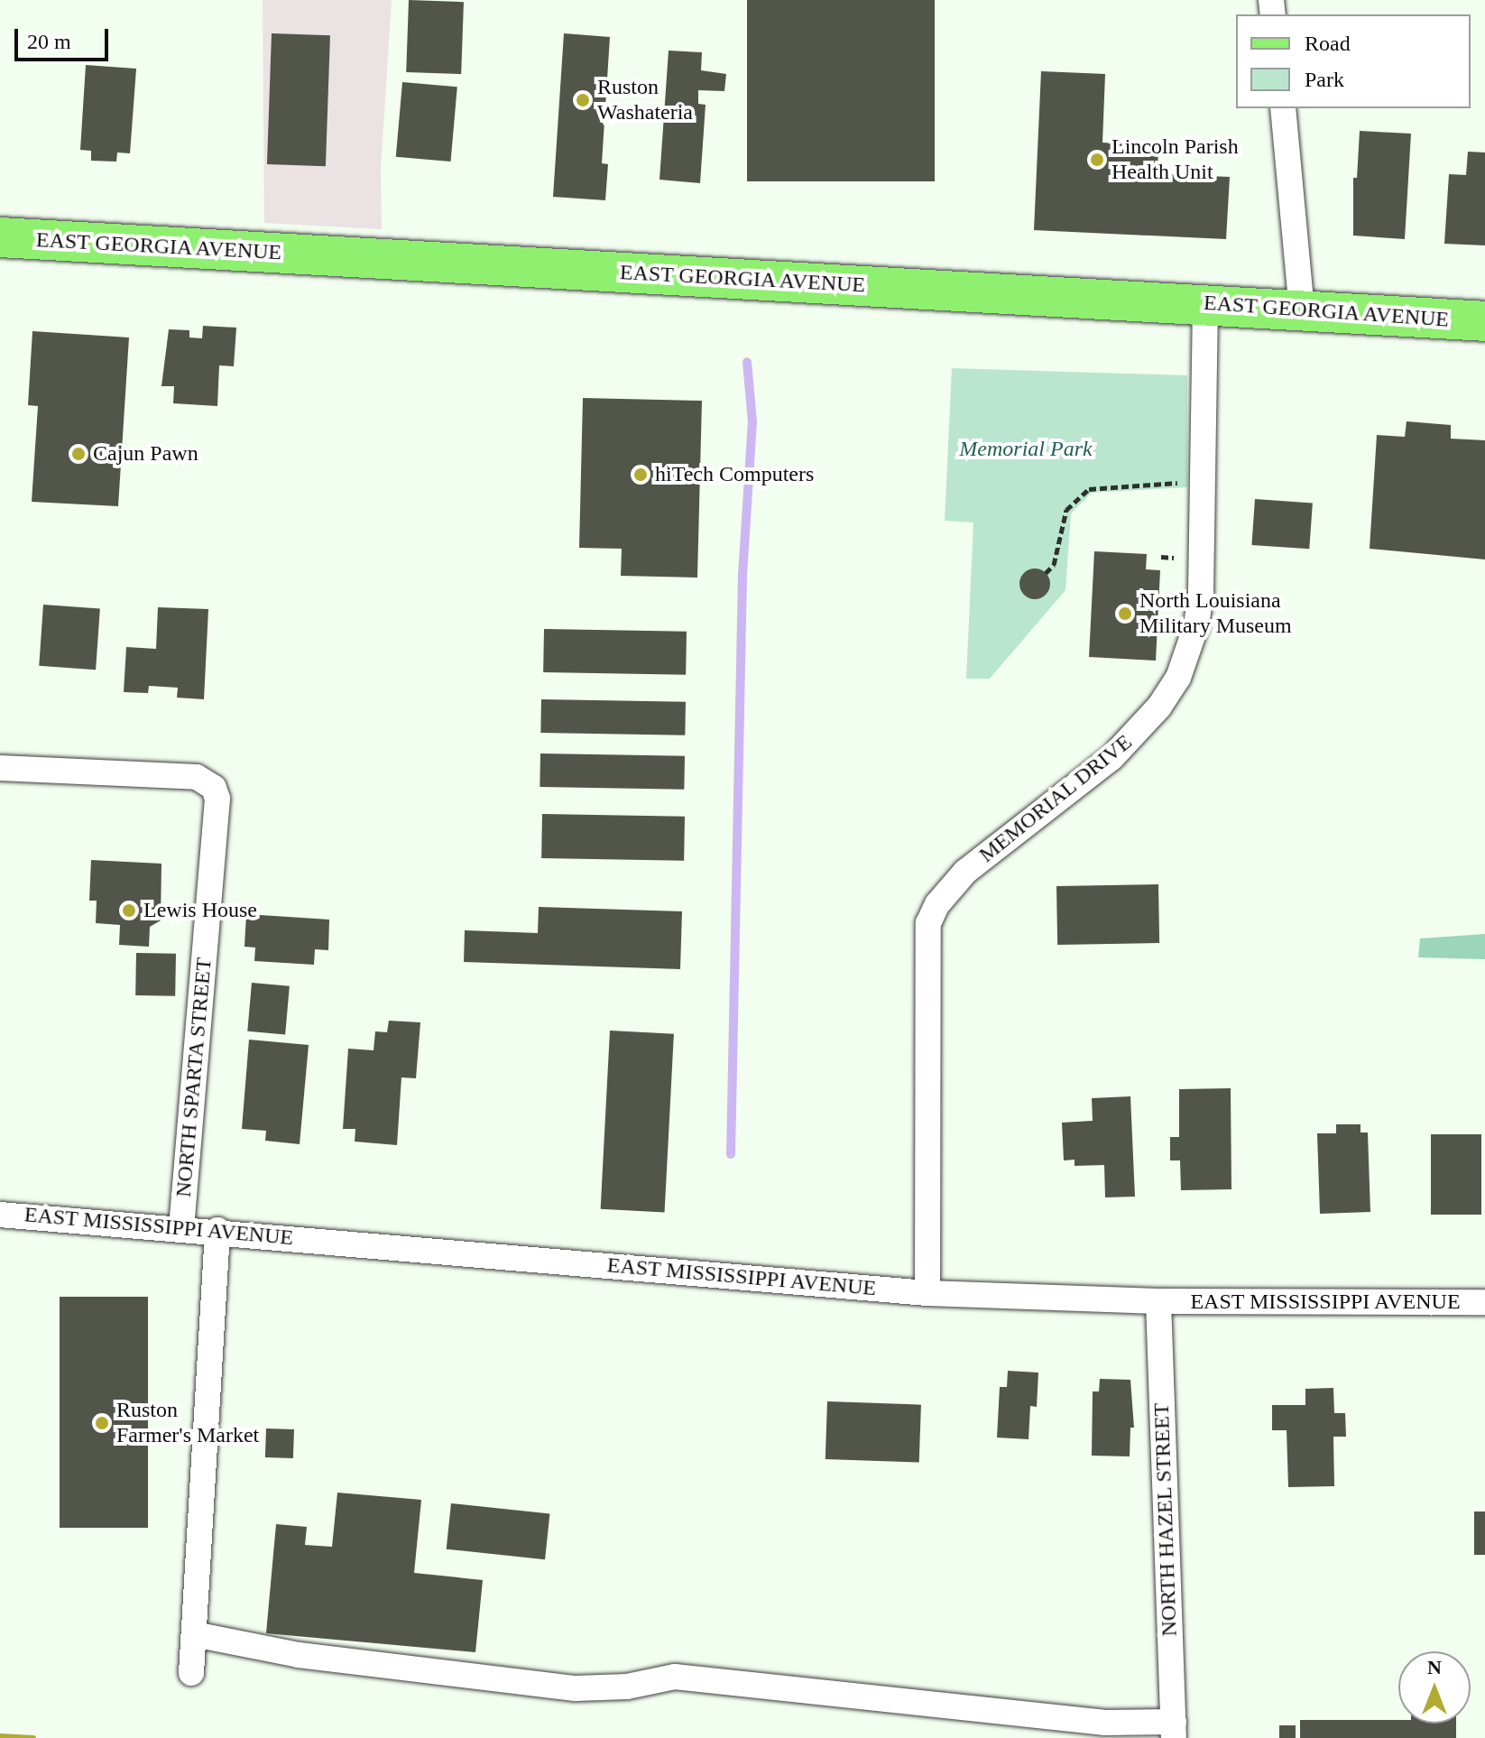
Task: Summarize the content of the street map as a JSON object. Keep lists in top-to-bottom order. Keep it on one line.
{"streets":{"main road":["EAST GEORGIA AVENUE"],"street":["MEMORIAL DRIVE","NORTH SPARTA STREET","EAST MISSISSIPPI AVENUE","NORTH HAZEL STREET"]},"crossings":[["EAST GEORGIA AVENUE","MEMORIAL DRIVE"],["MEMORIAL DRIVE","EAST MISSISSIPPI AVENUE"],["NORTH SPARTA STREET","EAST MISSISSIPPI AVENUE"],["EAST MISSISSIPPI AVENUE","NORTH HAZEL STREET"]],"parks":["Memorial Park"],"places":["Ruston Washateria","Lincoln Parish Health Unit","Cajun Pawn","hiTech Computers","North Louisiana Military Museum","Lewis House","Ruston Farmer's Market"],"legend":["Road","Park"],"scale_bar":"20 m","north":"top"}
